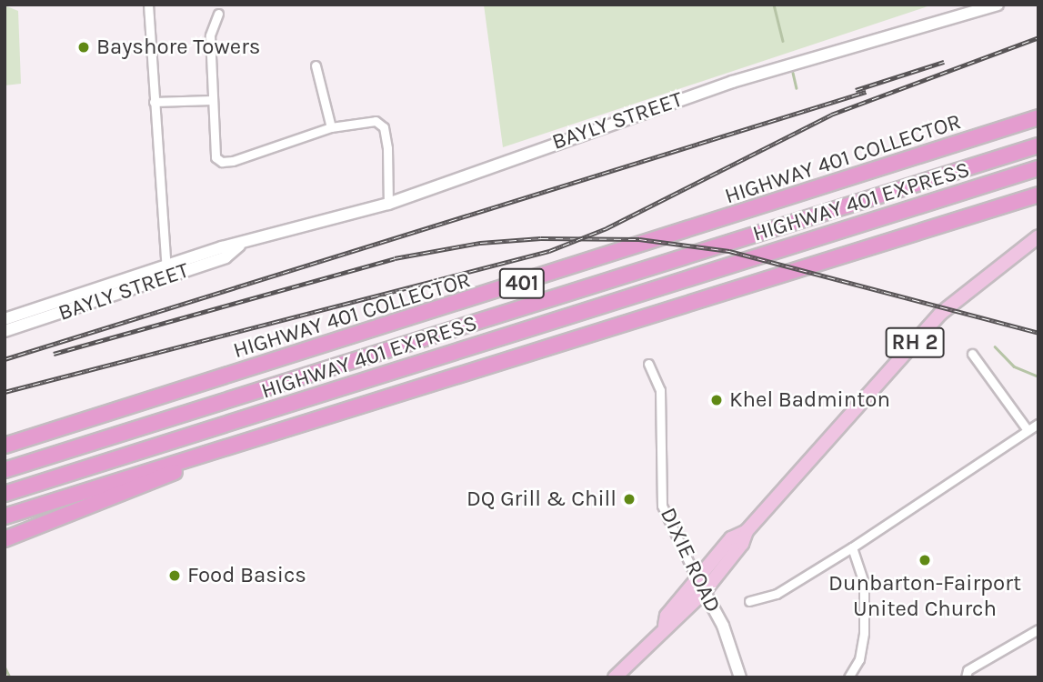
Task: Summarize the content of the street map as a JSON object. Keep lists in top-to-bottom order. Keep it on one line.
{"streets":{"highway":["HIGHWAY 401 COLLECTOR","HIGHWAY 401 EXPRESS","401"],"main road":["BAYLY STREET","RH 2","DIXIE ROAD"]},"crossings":[["RH 2","DIXIE ROAD"]],"places":["Bayshore Towers","Khel Badminton","DQ Grill & Chill","Dunbarton-Fairport United Church","Food Basics"]}
